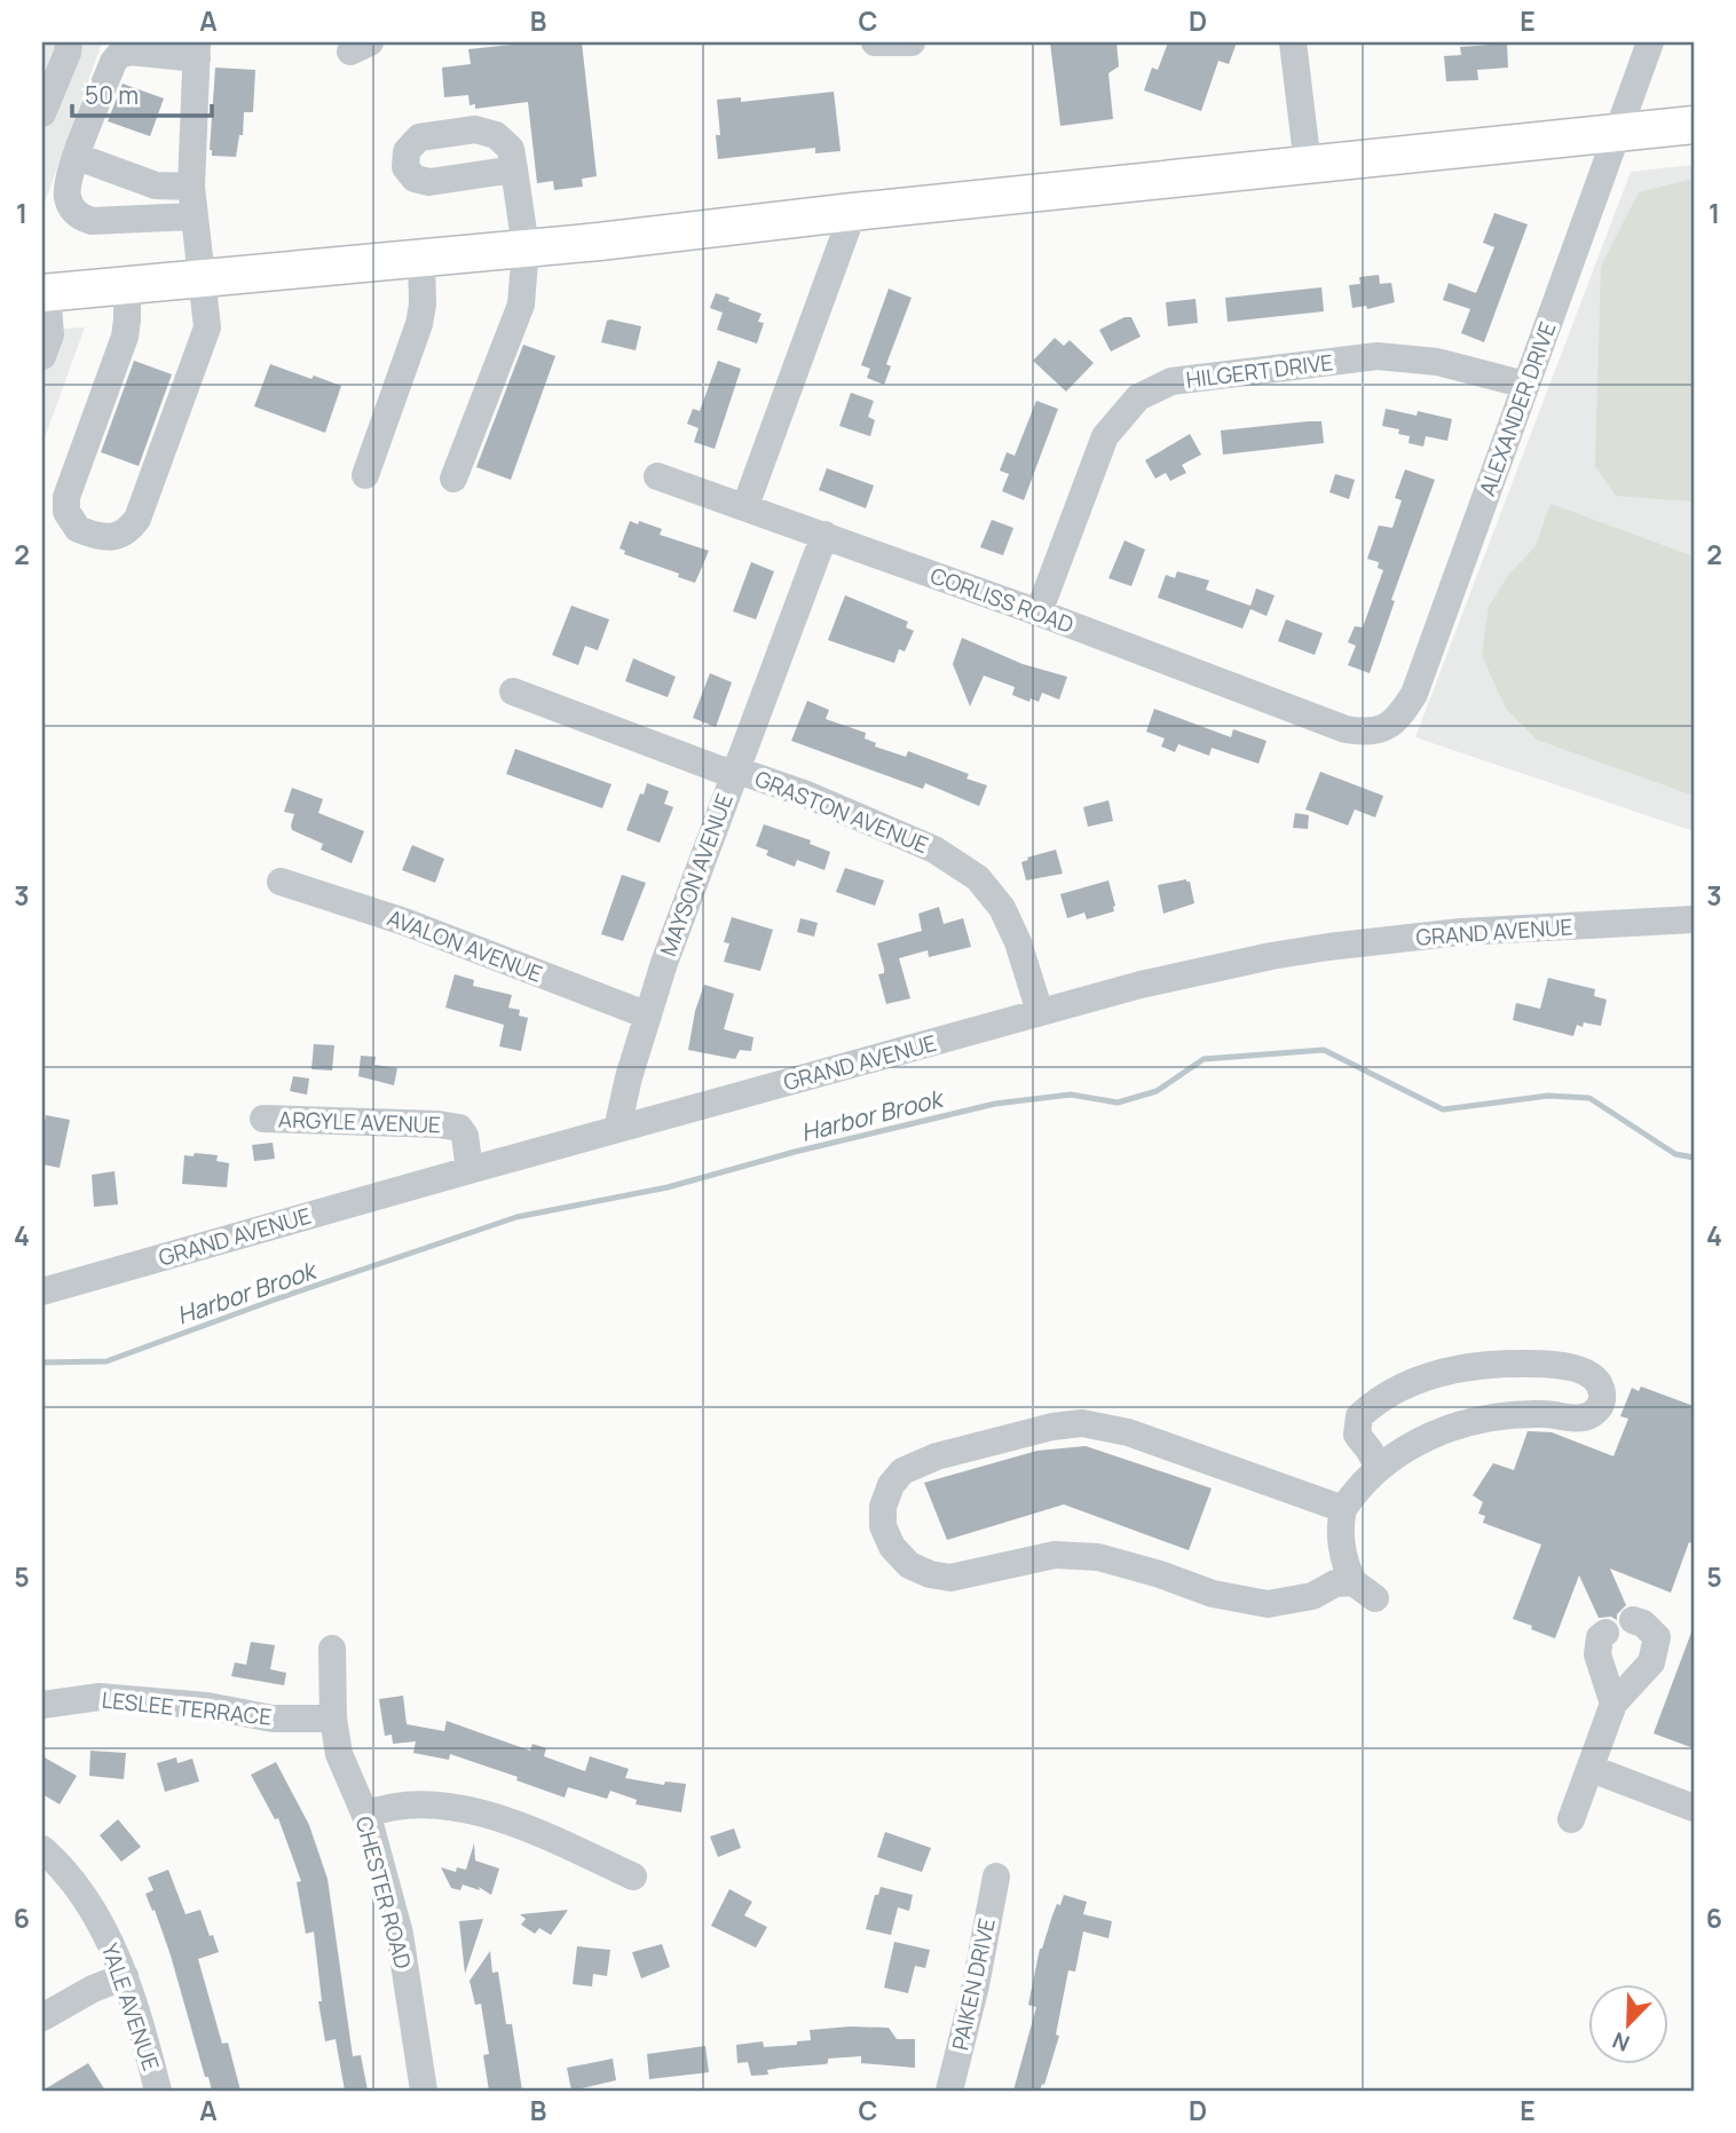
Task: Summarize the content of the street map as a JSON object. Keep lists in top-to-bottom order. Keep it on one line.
{"streets":{"street":["HILGERT DRIVE","ALEXANDER DRIVE","CORLISS ROAD","GRASTON AVENUE","MAYSON AVENUE","GRAND AVENUE","AVALON AVENUE","ARGYLE AVENUE","LESLEE TERRACE","CHESTER ROAD","PAIKEN DRIVE","YALE AVENUE"]},"crossings":[["HILGERT DRIVE","ALEXANDER DRIVE"],["HILGERT DRIVE","CORLISS ROAD"],["ALEXANDER DRIVE","CORLISS ROAD"],["CORLISS ROAD","MAYSON AVENUE"],["GRASTON AVENUE","MAYSON AVENUE"],["GRASTON AVENUE","GRAND AVENUE"],["MAYSON AVENUE","GRAND AVENUE"],["MAYSON AVENUE","AVALON AVENUE"],["GRAND AVENUE","ARGYLE AVENUE"],["LESLEE TERRACE","CHESTER ROAD"]],"water":["Harbor Brook"],"scale_bar":"50 m","north":"bottom left","grid":{"columns":["A","B","C","D","E"],"rows":["1","2","3","4","5","6"]}}
